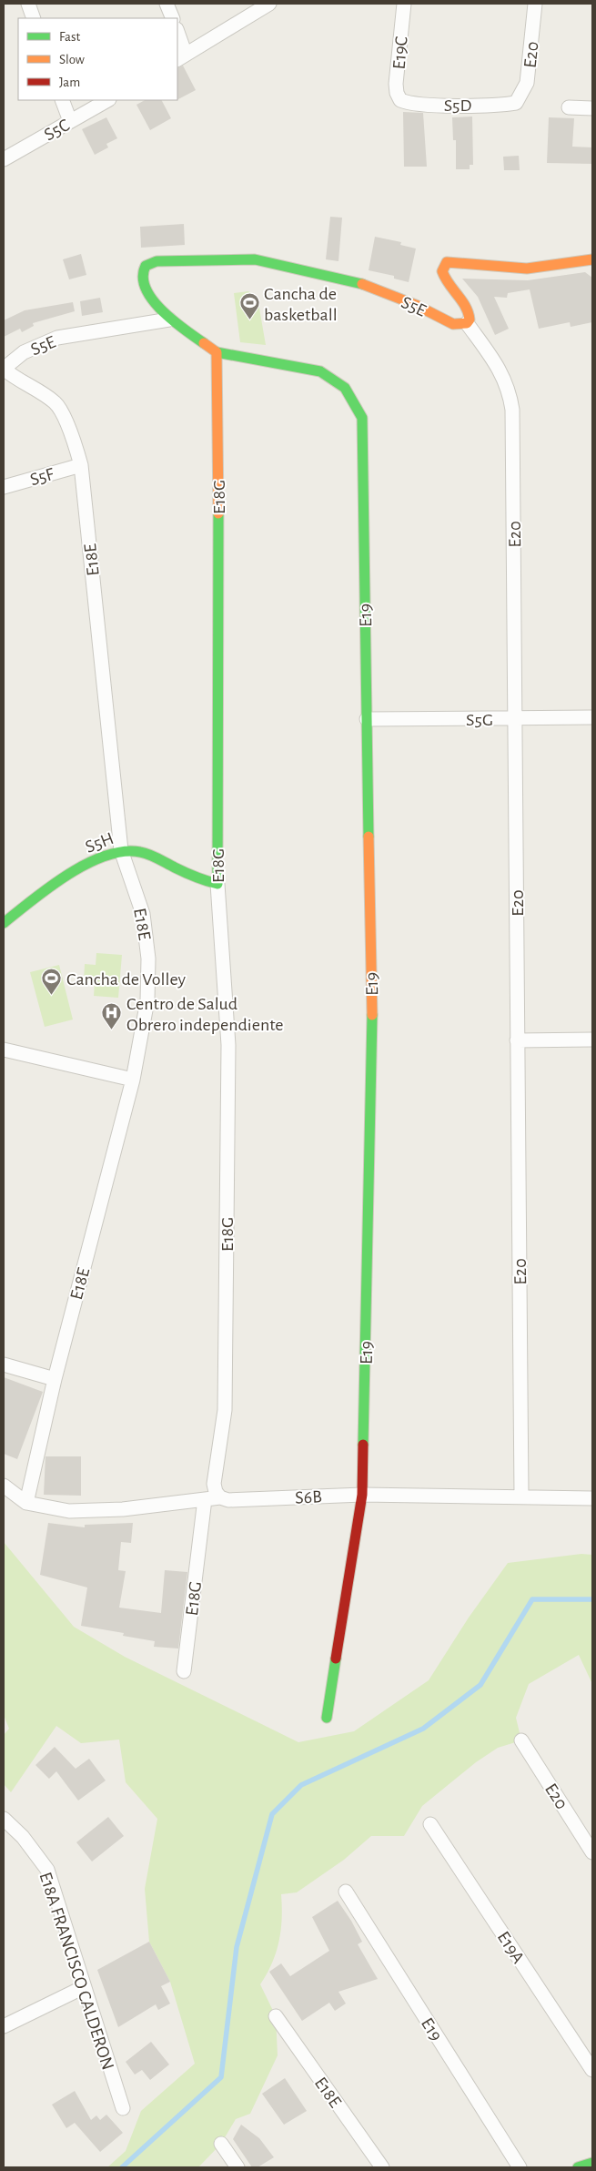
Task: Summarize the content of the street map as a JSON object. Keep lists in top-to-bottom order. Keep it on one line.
{"streets":{"street":["E19C","E20","S5D","S5C","S5E","S5F","E18G","E18E","E19","S5G","S5H","S6B","E19A","E18A FRANCISCO CALDERON"]},"crossings":[["E19C","S5D"],["E20","S5D"],["E20","S5E"],["E20","S5G"],["E20","S6B"],["S5E","E18E"],["S5F","E18E"],["E18G","E19"],["E18G","S5H"],["E18G","S6B"],["E18E","S5H"],["E18E","S6B"],["E19","S5G"],["E19","S6B"]],"places":{"sports":["Cancha de basketball","Cancha de Volley"],"hospital":["Centro de Salud Obrero independiente"]},"legend":["Fast","Slow","Jam"]}
